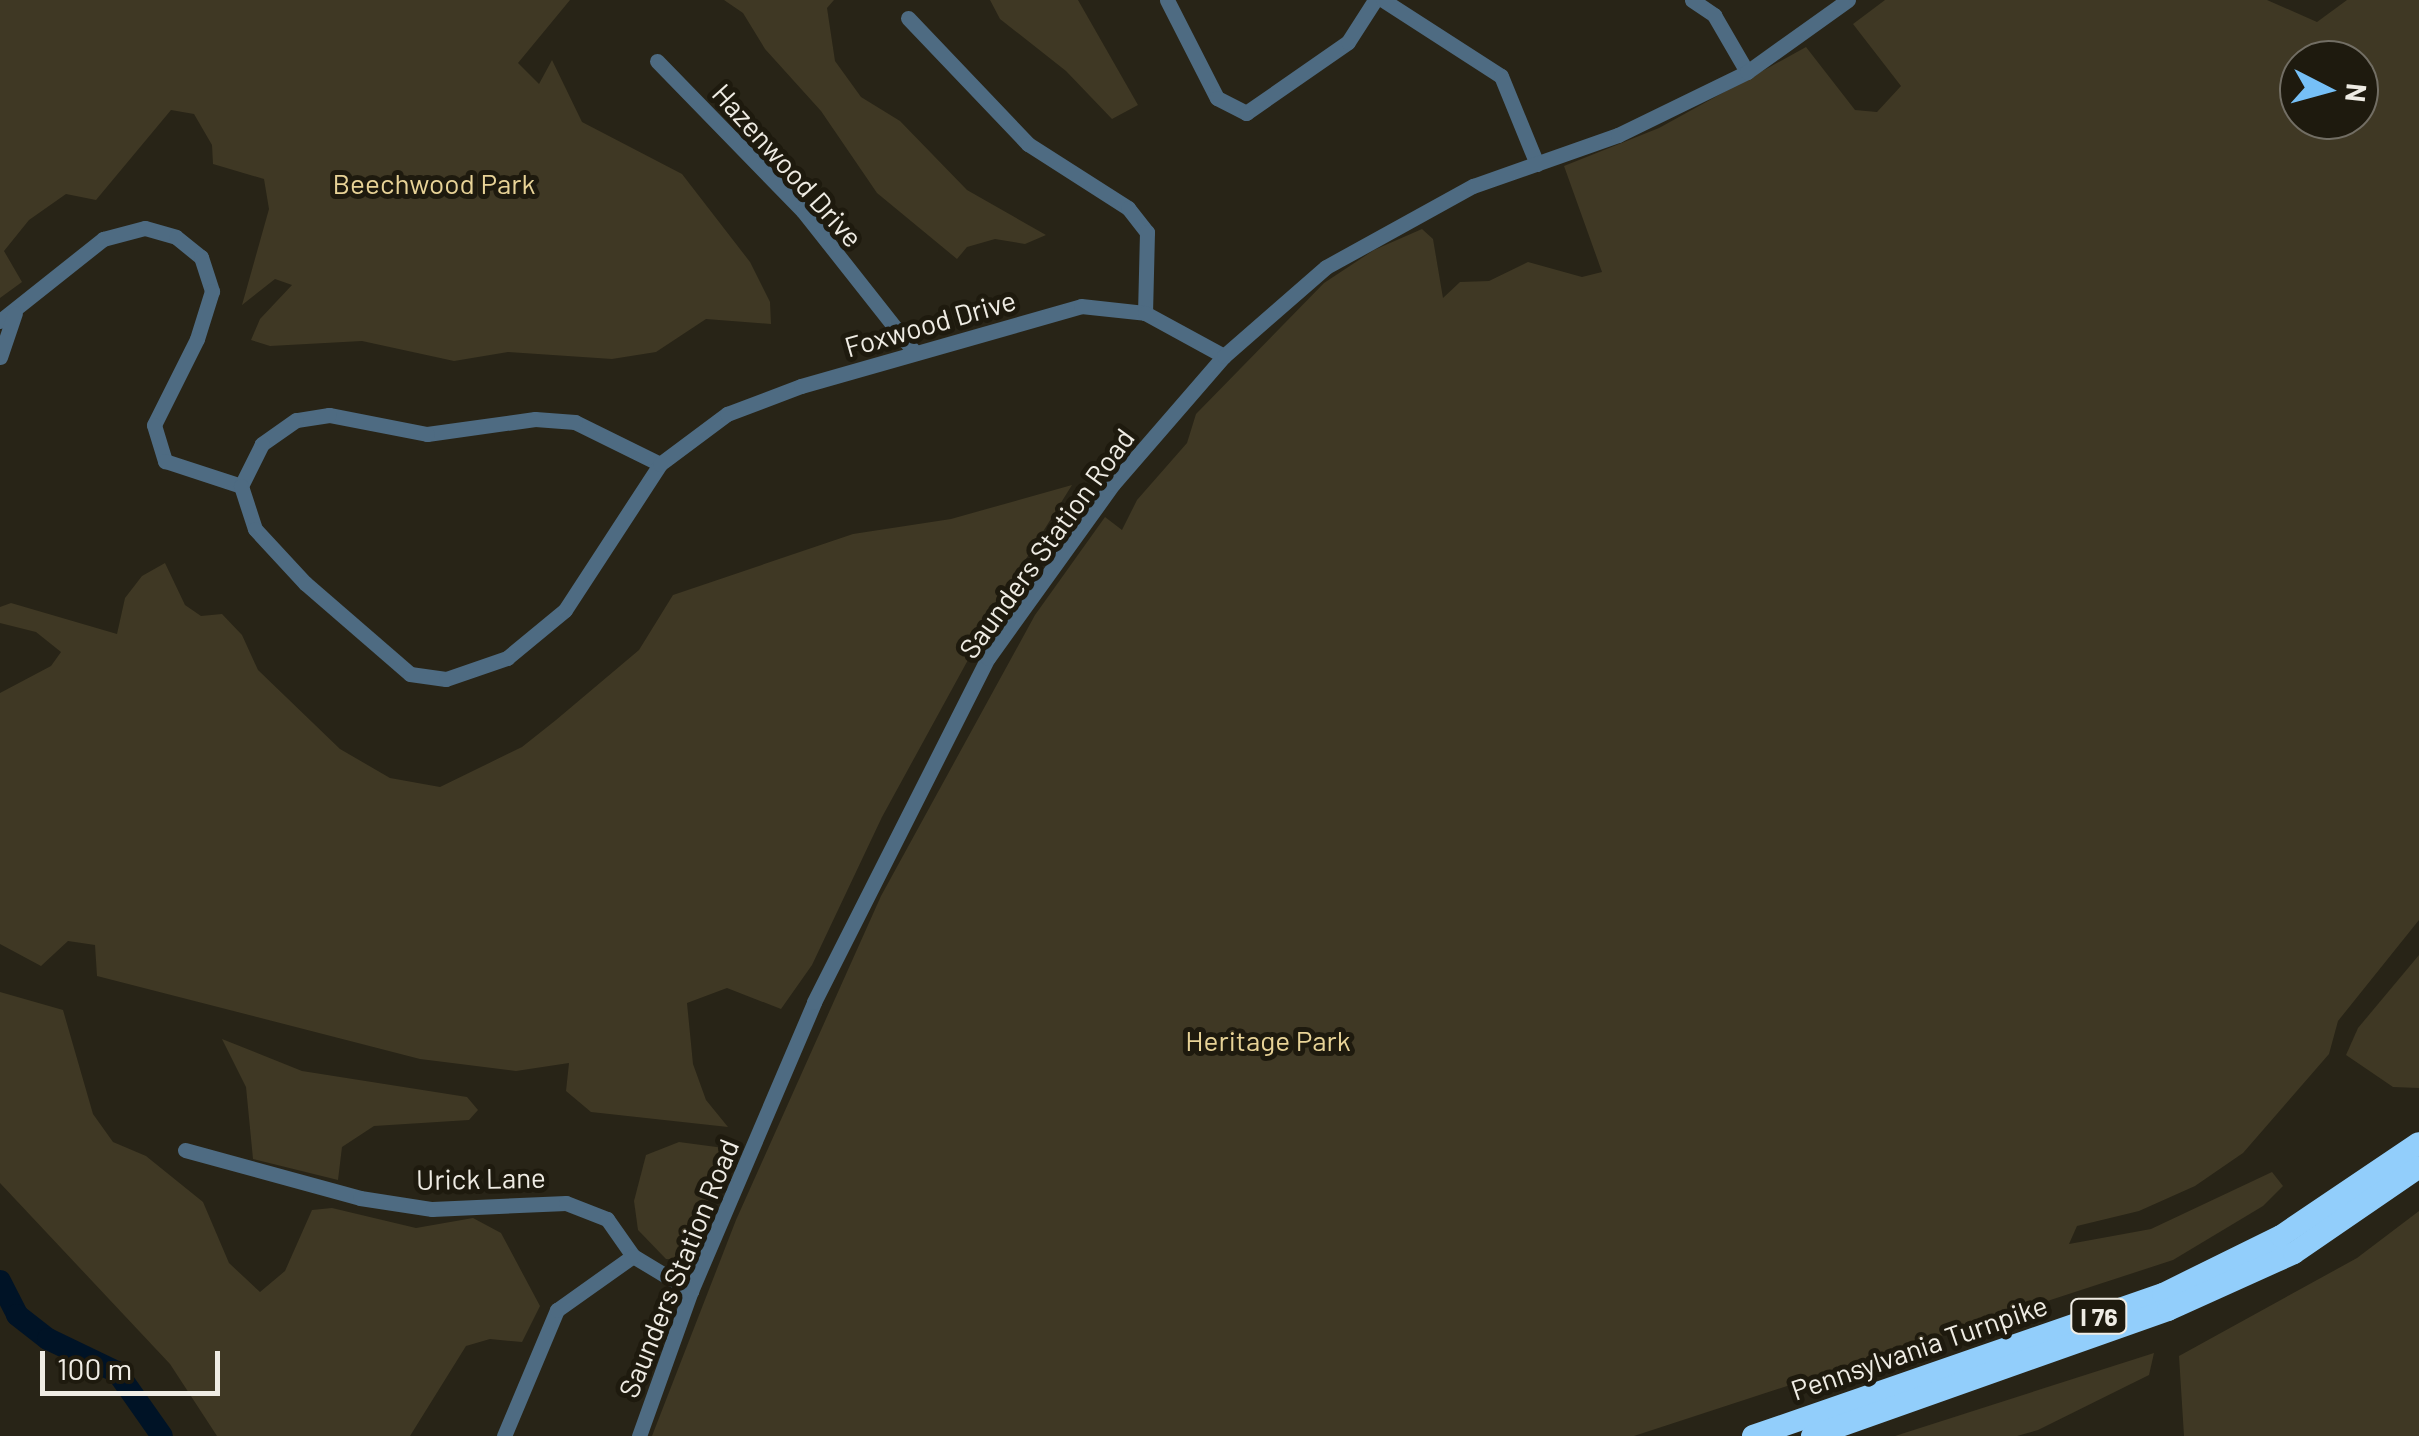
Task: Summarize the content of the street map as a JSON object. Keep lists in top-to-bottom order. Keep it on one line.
{"streets":{"highway":["I 76","Pennsylvania Turnpike"],"street":["Hazenwood Drive","Foxwood Drive","Saunders Station Road","Urick Lane"]},"crossings":[["Hazenwood Drive","Foxwood Drive"],["Foxwood Drive","Saunders Station Road"],["Saunders Station Road","Urick Lane"]],"parks":["Beechwood Park","Heritage Park"],"scale_bar":"100 m","north":"right"}
